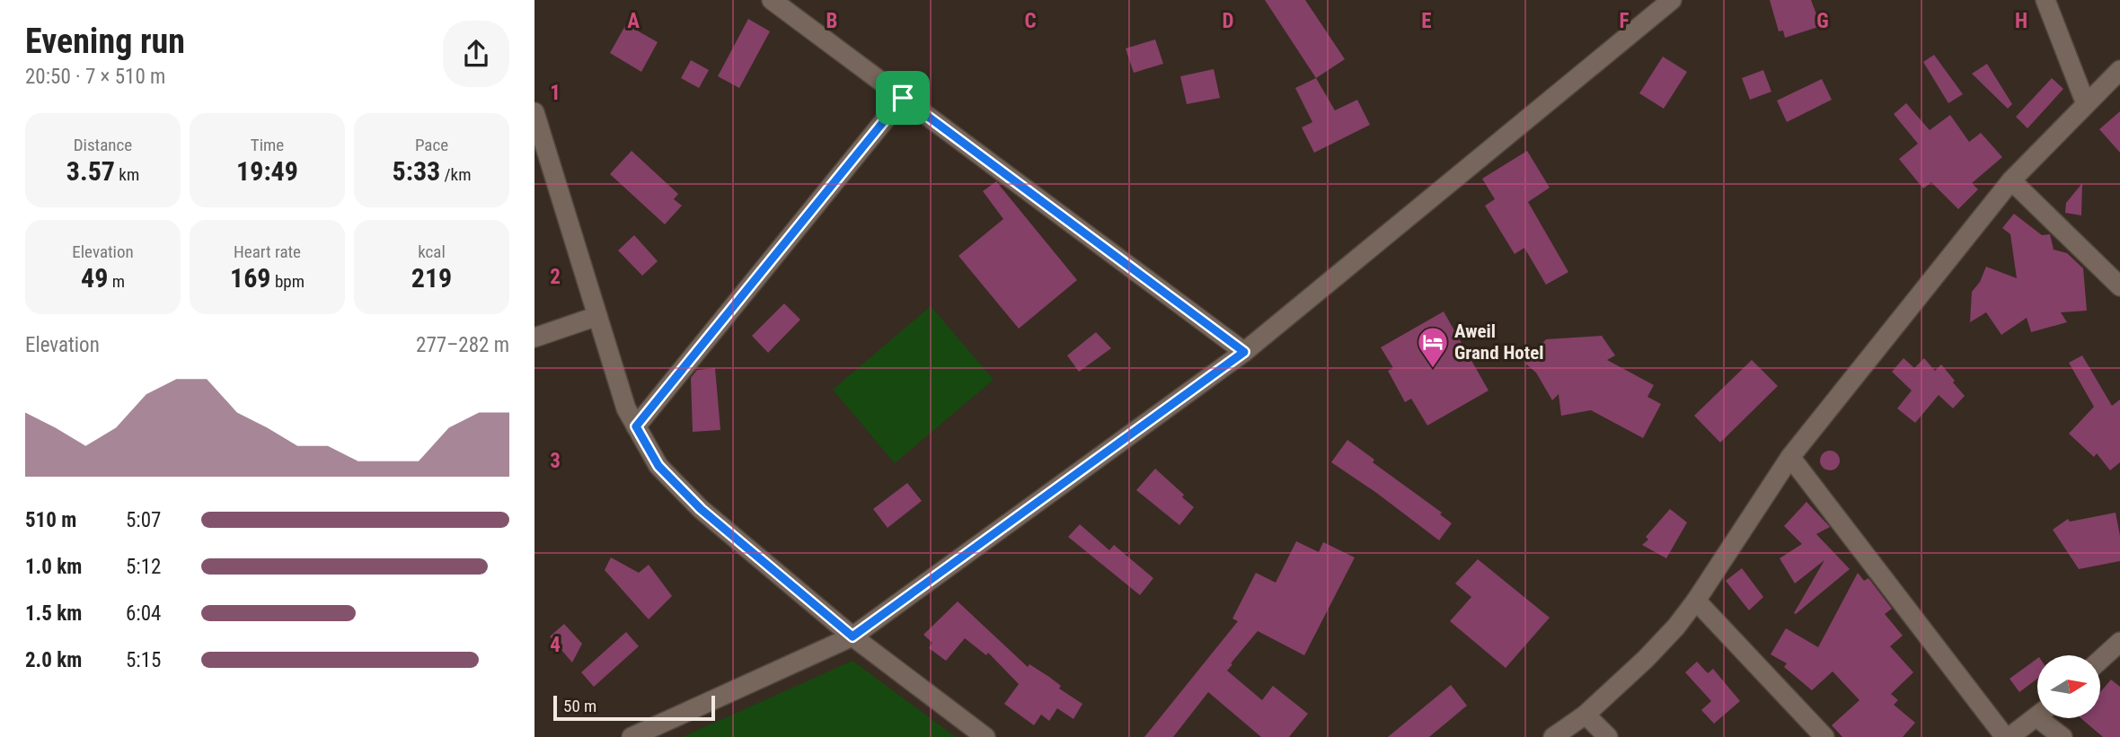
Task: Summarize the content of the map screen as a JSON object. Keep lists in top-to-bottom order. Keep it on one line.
{"places":{"hotel":["Aweil Grand Hotel"]},"scale_bar":"50 m","north":"right","page":{"heading":["Evening run","20:50 · 7 × 510 m"],"stats":[["Distance","3.57 km"],["Time","19:49"],["Pace","5:33 /km"],["Elevation","49 m"],["Heart rate","169 bpm"],["kcal","219"]],"chart":["Elevation","277–282 m"],"list":[{"name":"510 m","note":"5:07"},{"name":"1.0 km","note":"5:12"},{"name":"1.5 km","note":"6:04"},{"name":"2.0 km","note":"5:15"}],"scale":"50 m"},"grid":{"columns":["A","B","C","D","E","F","G","H"],"rows":["1","2","3","4"]}}
